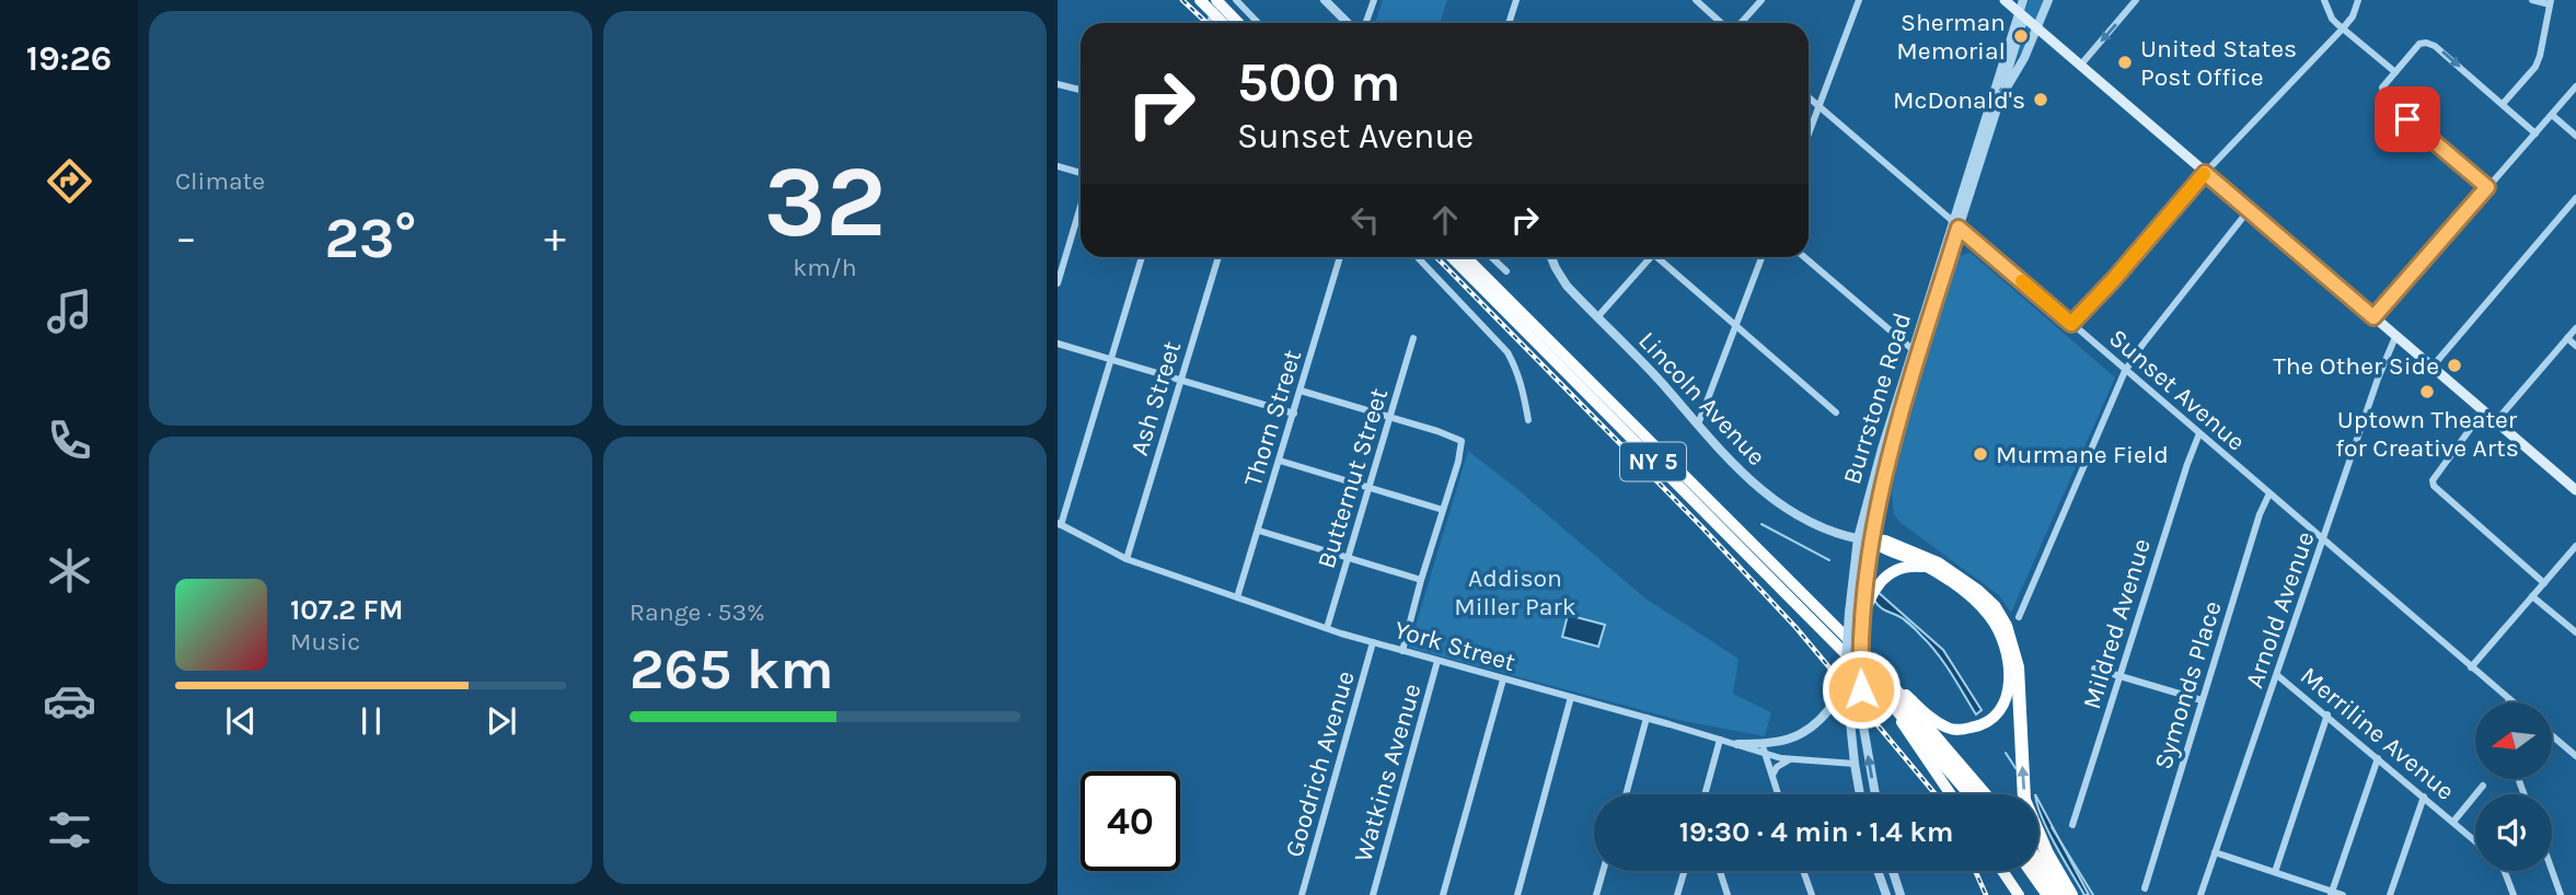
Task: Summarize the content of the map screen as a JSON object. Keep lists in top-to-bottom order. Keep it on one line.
{"streets":{"highway":["NY 5"],"street":["Sunset Avenue","Ash Street","Lincoln Avenue","Burrstone Road","Thorn Street","Butternut Street","Arnold Avenue","Mildred Avenue","York Street","Symonds Place","Merriline Avenue","Goodrich Avenue","Watkins Avenue"]},"crossings":[["Sunset Avenue","Burrstone Road"],["Sunset Avenue","Arnold Avenue"],["Sunset Avenue","Mildred Avenue"],["Sunset Avenue","Symonds Place"],["Ash Street","York Street"],["Lincoln Avenue","Burrstone Road"],["Thorn Street","York Street"],["Butternut Street","York Street"],["Arnold Avenue","Merriline Avenue"],["York Street","Goodrich Avenue"],["York Street","Watkins Avenue"]],"parks":["Addison Miller Park"],"places":["Sherman Memorial","United States Post Office","McDonald's","The Other Side","Uptown Theater for Creative Arts","Murmane Field"],"north":"left","page":{"tabs":"19:26","tile":["Climate",["32","km/h"],["Range · 53%","265 km"]],"turn":["500 m","Sunset Avenue"],"heat":["−","23°","+"],"song":["107.2 FM","Music"],"limit":"40","trip":"19:30 · 4 min · 1.4 km"}}
